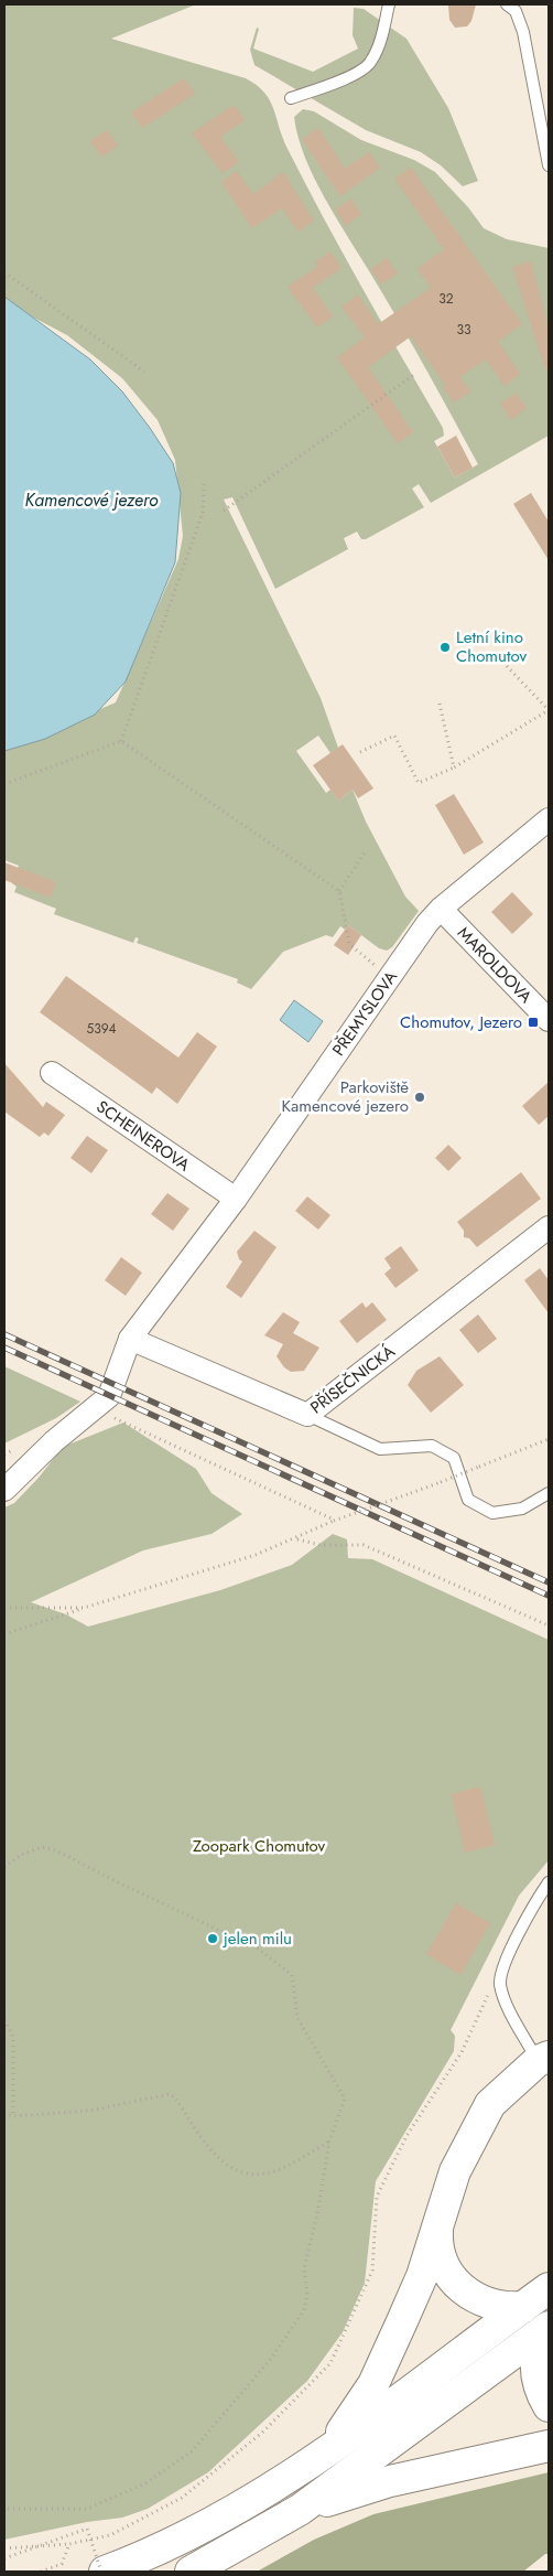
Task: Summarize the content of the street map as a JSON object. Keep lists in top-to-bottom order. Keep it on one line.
{"streets":{"street":["MAROLDOVA","PŘEMYSLOVA","SCHEINEROVA","PŘÍSEČNICKÁ"]},"crossings":[["MAROLDOVA","PŘEMYSLOVA"],["PŘEMYSLOVA","SCHEINEROVA"],["PŘEMYSLOVA","PŘÍSEČNICKÁ"]],"water":["Kamencové jezero"],"parks":["Zoopark Chomutov"],"places":{"other":["Letní kino Chomutov","Parkoviště Kamencové jezero","jelen milu"],"transit":["Chomutov, Jezero"]},"house_numbers":["32","33","5394"]}
